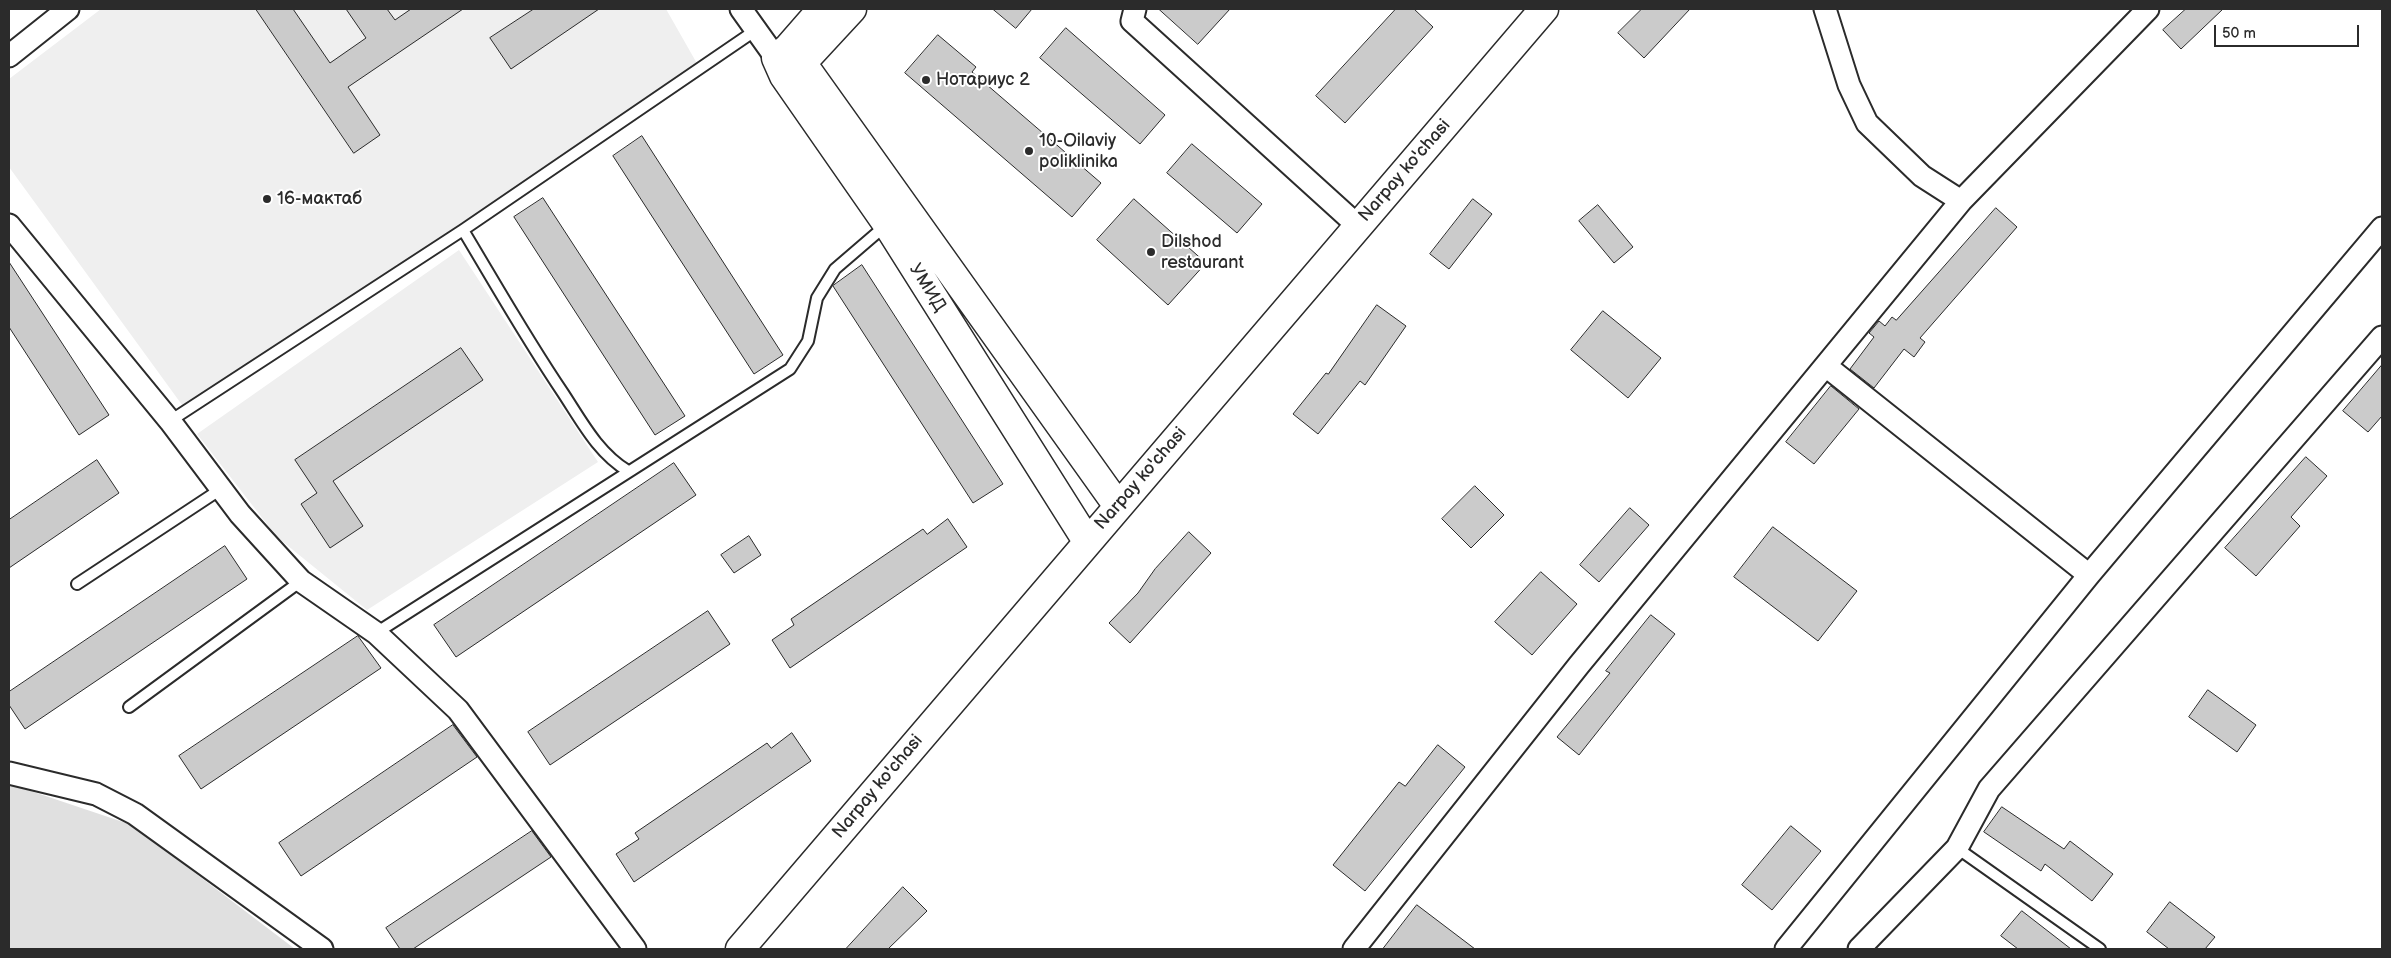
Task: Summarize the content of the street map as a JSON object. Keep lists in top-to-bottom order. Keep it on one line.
{"streets":{"main road":["Narpay ko'chasi","УМИД"]},"crossings":[["Narpay ko'chasi","УМИД"]],"places":["Нотариус 2","10-Oilaviy poliklinika","16-мактаб","Dilshod restaurant"],"scale_bar":"50 m"}
